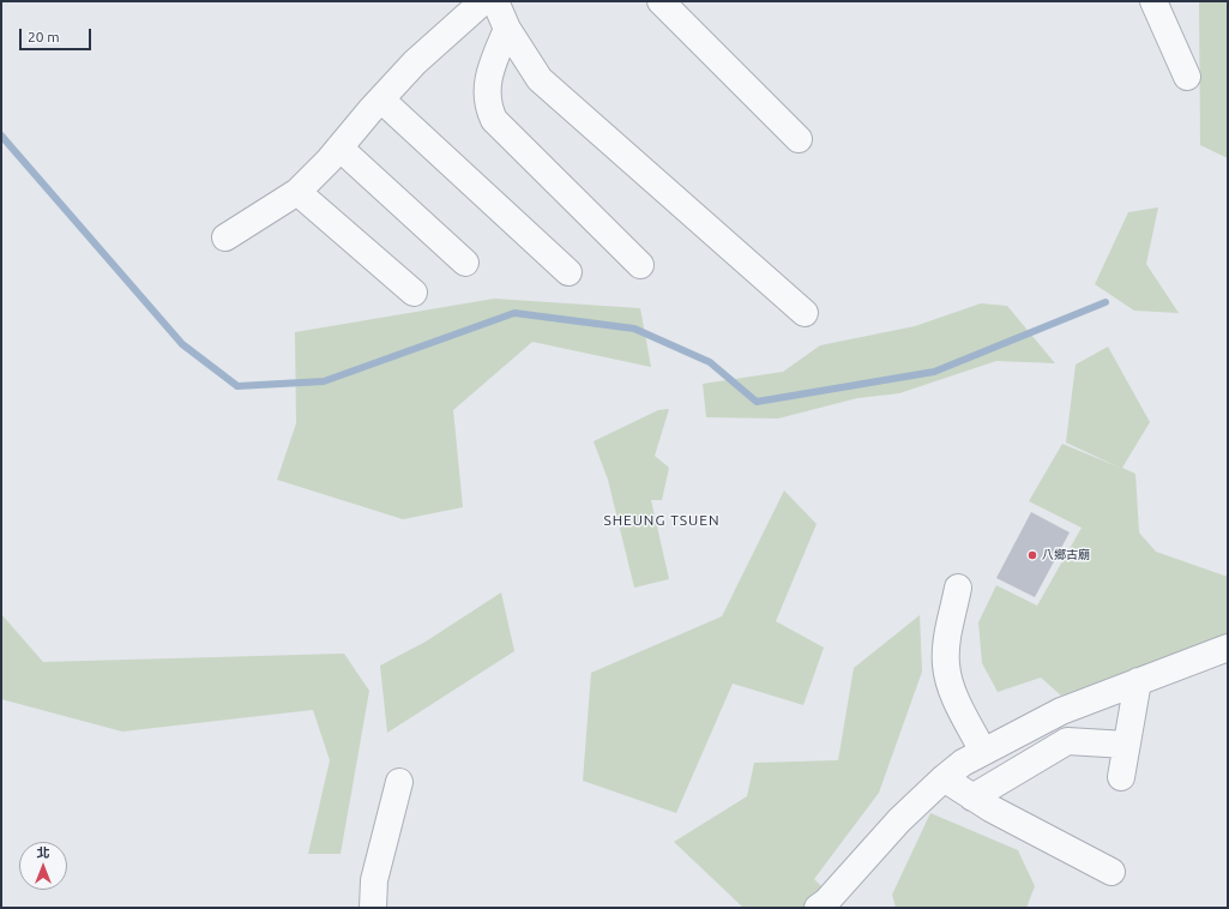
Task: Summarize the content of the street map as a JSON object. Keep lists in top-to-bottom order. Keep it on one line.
{"districts":["SHEUNG TSUEN"],"places":["八鄉古廟"],"scale_bar":"20 m","north":"top"}
